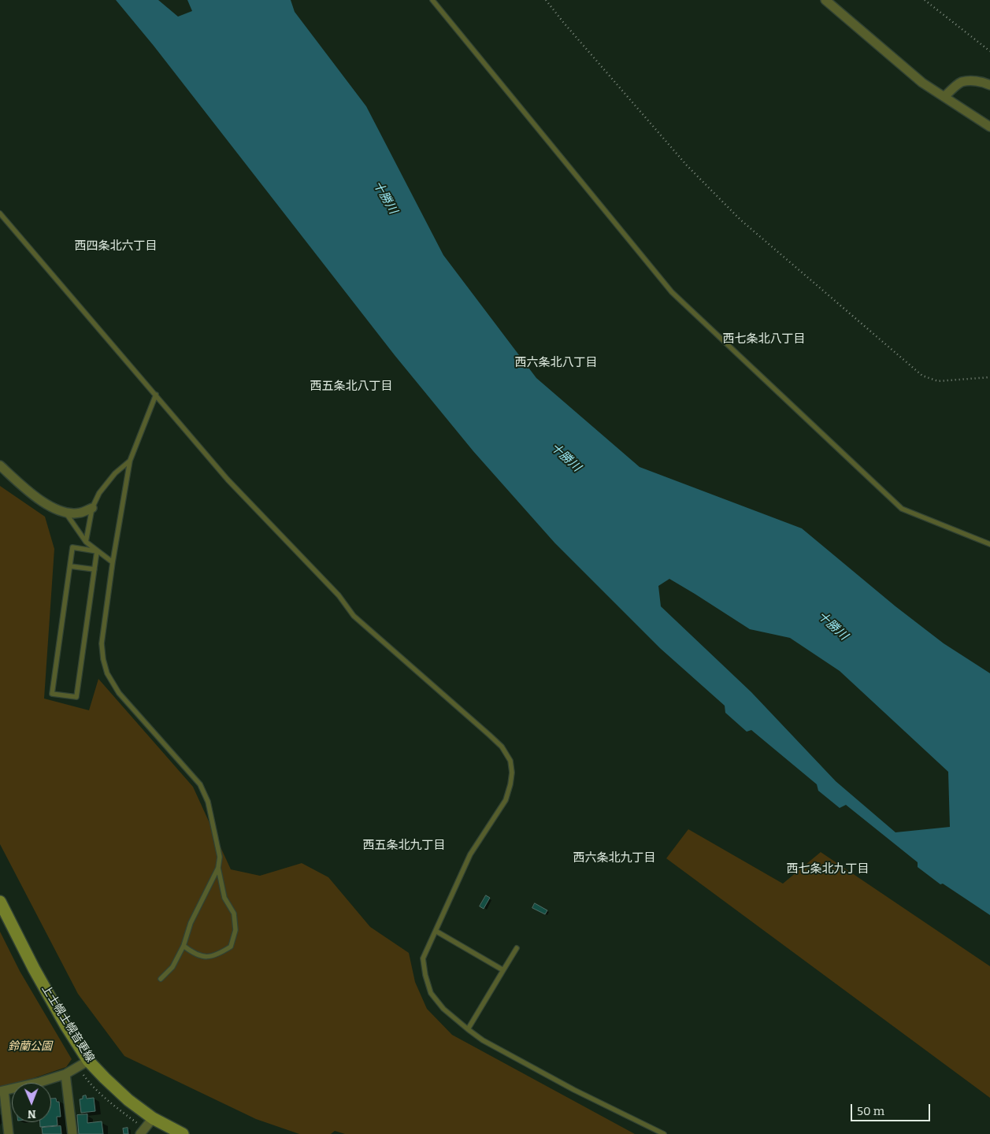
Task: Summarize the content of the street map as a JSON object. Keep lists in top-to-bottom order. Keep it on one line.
{"streets":{"main road":["上士幌士幌音更線"]},"districts":["西四条北六丁目","西七条北八丁目","西六条北八丁目","西五条北八丁目","西五条北九丁目","西六条北九丁目","西七条北九丁目"],"water":["十勝川"],"parks":["鈴蘭公園"],"scale_bar":"50 m","north":"bottom"}
